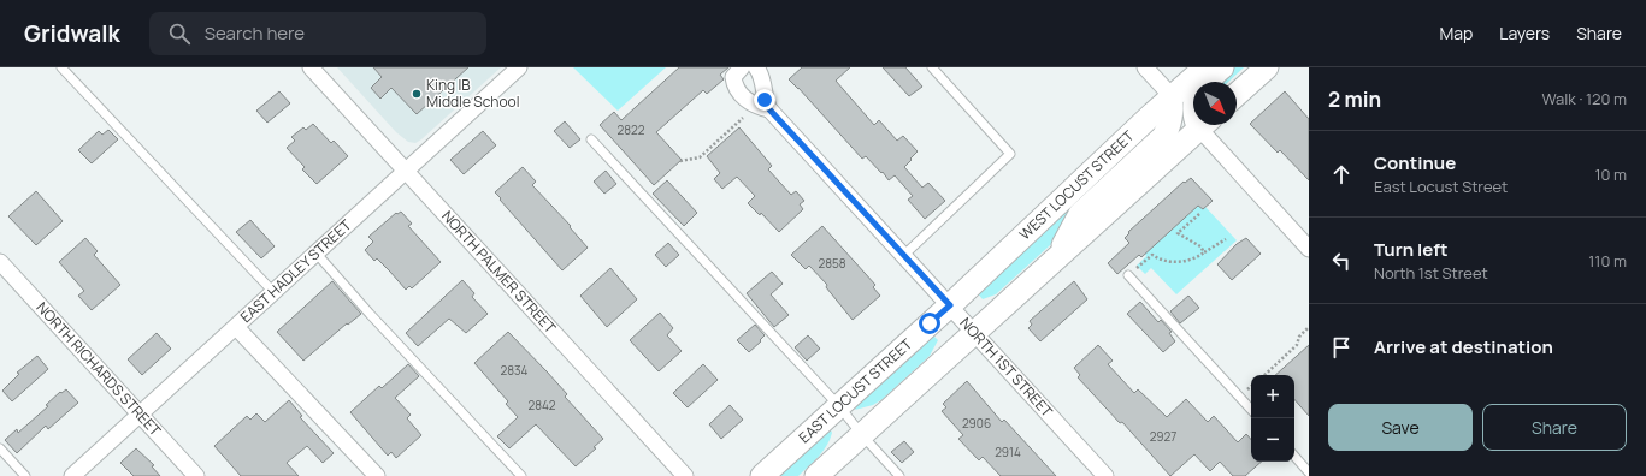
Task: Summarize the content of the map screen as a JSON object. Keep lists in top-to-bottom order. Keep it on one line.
{"streets":{"main road":["WEST LOCUST STREET","EAST LOCUST STREET"],"street":["EAST HADLEY STREET","NORTH PALMER STREET","NORTH 1ST STREET","NORTH RICHARDS STREET"]},"crossings":[["WEST LOCUST STREET","NORTH 1ST STREET"],["WEST LOCUST STREET","EAST LOCUST STREET"],["EAST HADLEY STREET","NORTH PALMER STREET"],["EAST HADLEY STREET","NORTH RICHARDS STREET"],["NORTH 1ST STREET","EAST LOCUST STREET"]],"places":["King IB Middle School"],"house_numbers":["2822","2858","2834","2842","2906","2927","2914"],"north":"bottom right","page":{"header":"Gridwalk","search":"Search here","nav":["Map","Layers","Share"],"heading":["2 min","Walk · 120 m"],"list":[["Continue","East Locust Street","10 m"],["Turn left","North 1st Street","110 m"],"Arrive at destination"],"map_buttons":["+","−"],"buttons":["Save","Share"]}}
